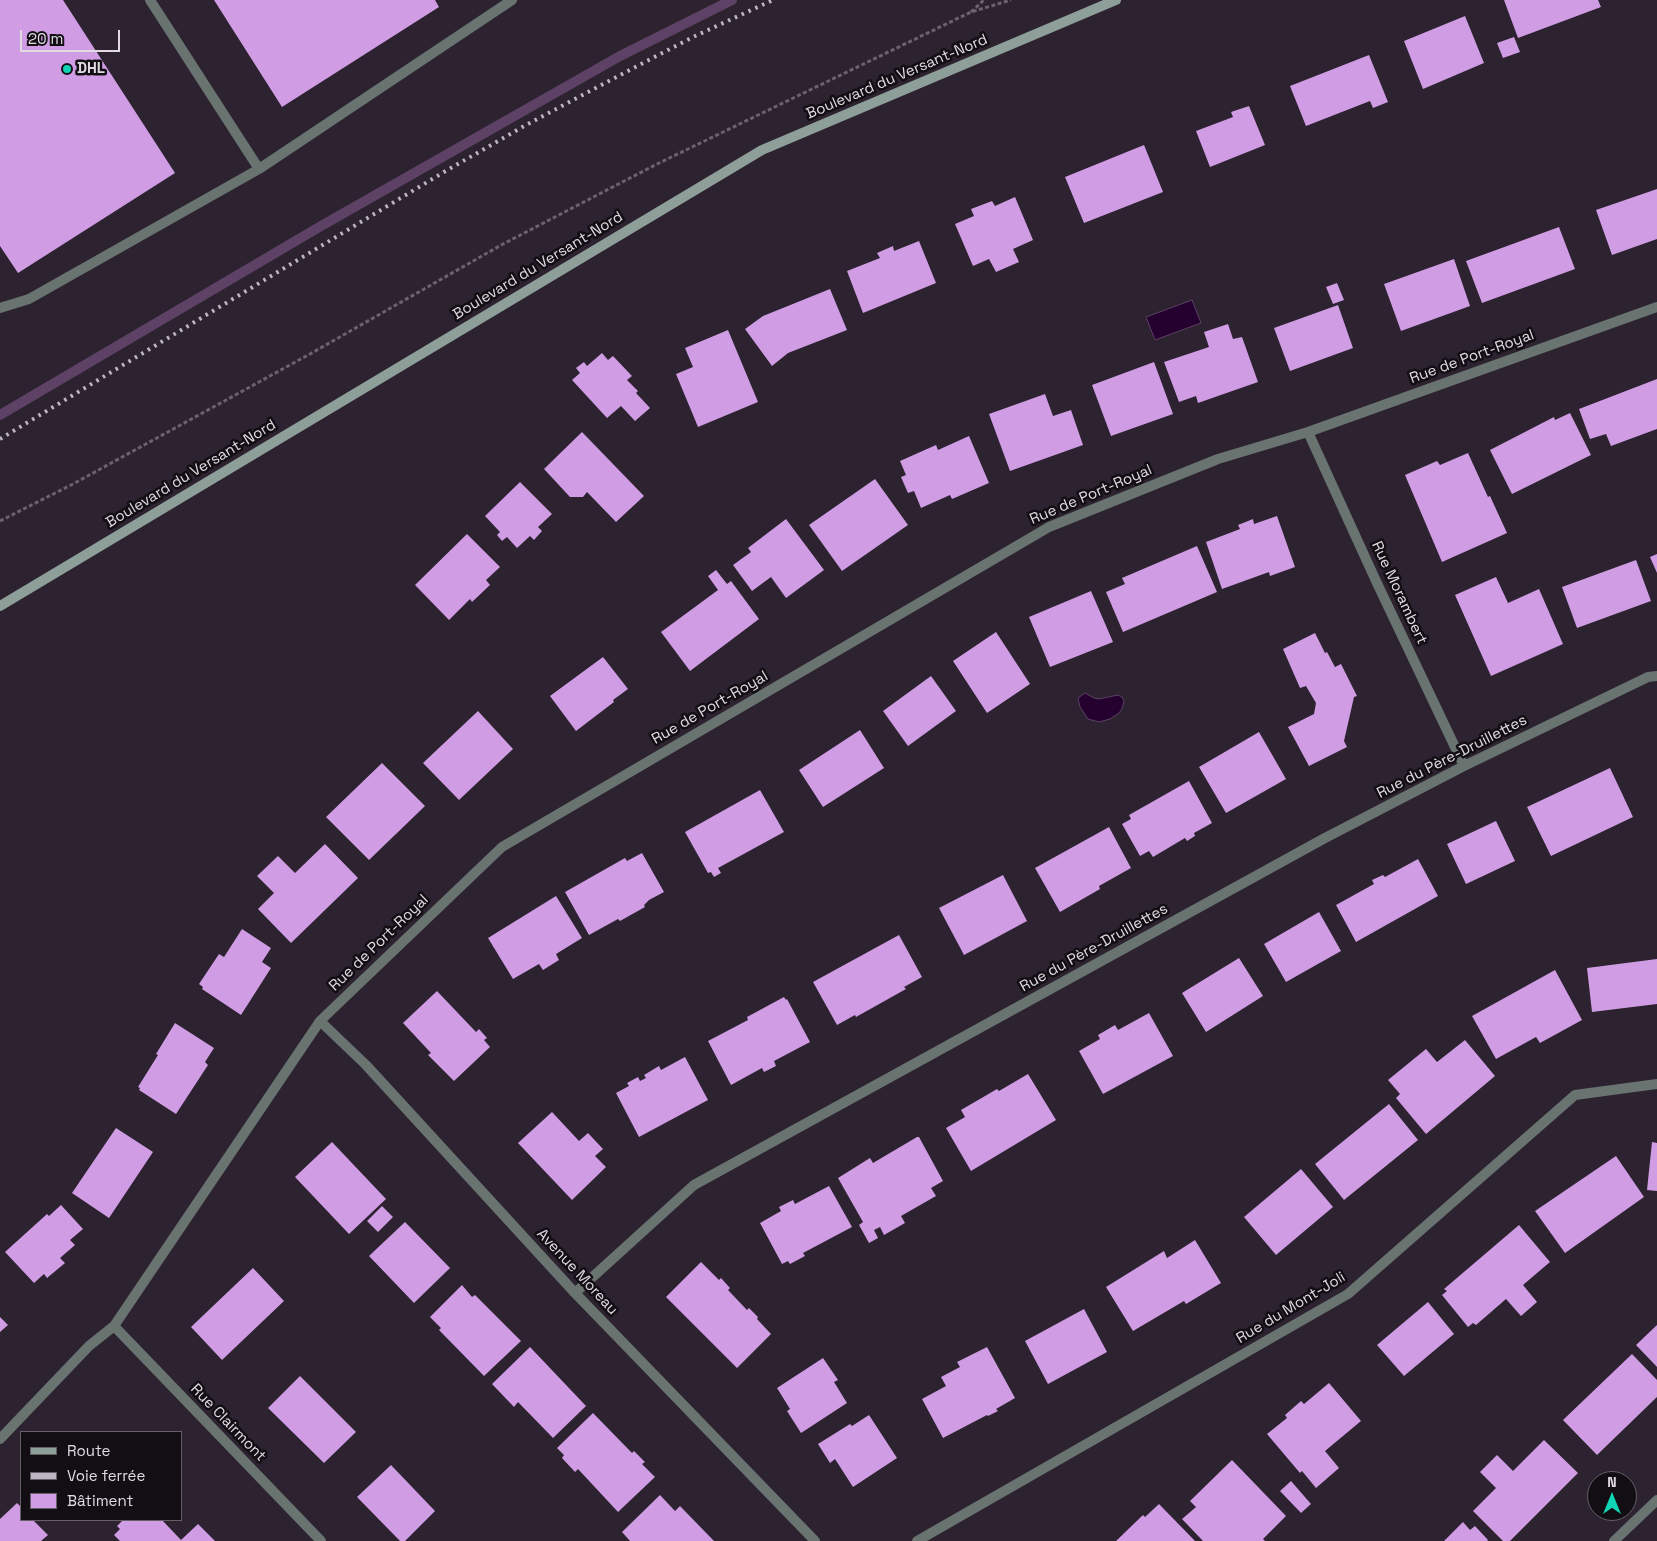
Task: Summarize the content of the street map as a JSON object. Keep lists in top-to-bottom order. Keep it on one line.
{"streets":{"street":["Boulevard du Versant-Nord","Rue de Port-Royal","Rue Morambert","Rue du Père-Druillettes","Avenue Moreau","Rue du Mont-Joli","Rue Clairmont"]},"crossings":[["Rue de Port-Royal","Rue Morambert"],["Rue de Port-Royal","Avenue Moreau"],["Rue de Port-Royal","Rue Clairmont"],["Rue Morambert","Rue du Père-Druillettes"],["Rue du Père-Druillettes","Avenue Moreau"]],"places":["DHL"],"legend":["Route","Voie ferrée","Bâtiment"],"scale_bar":"20 m","north":"top"}
